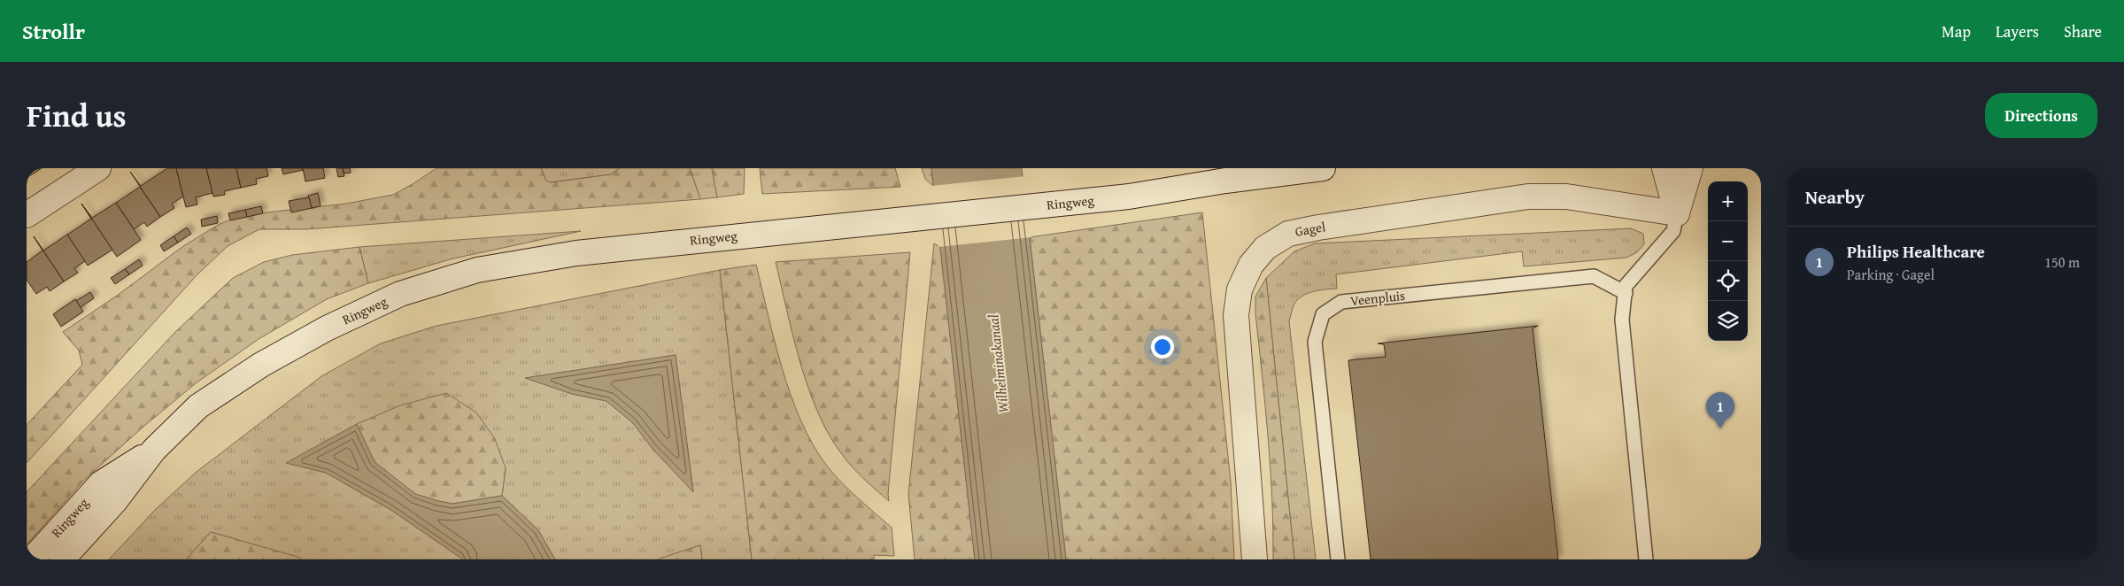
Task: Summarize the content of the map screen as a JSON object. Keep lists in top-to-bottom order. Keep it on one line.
{"streets":{"main road":["Ringweg","Gagel"],"lane":["Veenpluis"]},"water":["Wilhelminakanaal"],"page":{"header":"Strollr","nav":["Map","Layers","Share"],"title":"Find us","buttons":"Directions","heading":"Nearby","map_buttons":["+","−"],"list":[{"mark":"1","name":"Philips Healthcare","note":"Parking · Gagel","value":"150 m"}],"pins":"1"}}
